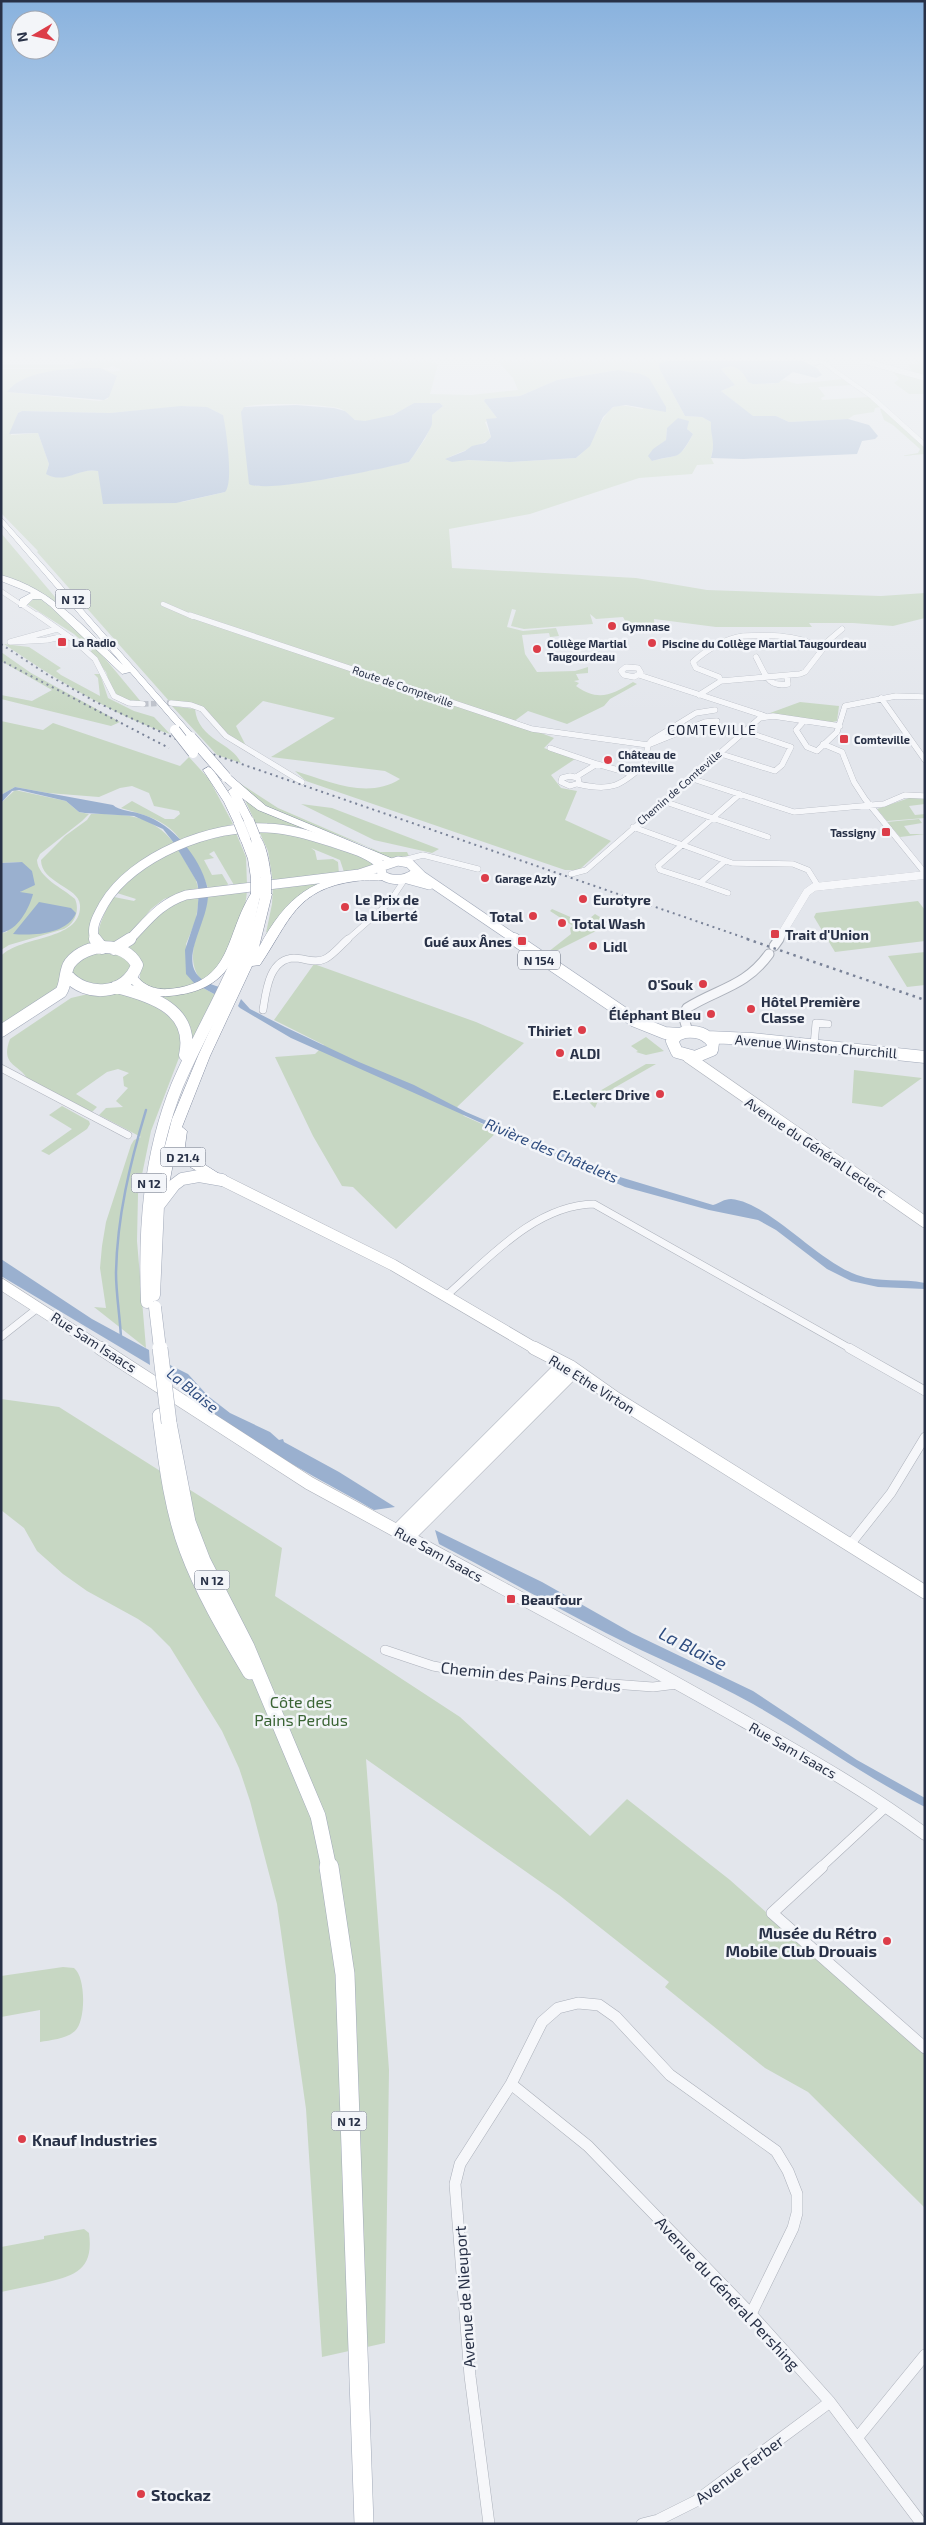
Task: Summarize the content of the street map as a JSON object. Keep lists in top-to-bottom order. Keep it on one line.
{"streets":{"highway":["N 12","D 21.4"],"main road":["N 154","Avenue Winston Churchill","Avenue du Général Leclerc","Rue Sam Isaacs","Rue Ethe Virton"],"street":["Route de Compteville","Chemin de Comteville","Chemin des Pains Perdus","Avenue du Général Pershing","Avenue de Nieuport","Avenue Ferber"]},"crossings":[["N 12","D 21.4"],["D 21.4","Rue Ethe Virton"],["Rue Sam Isaacs","Chemin des Pains Perdus"],["Avenue du Général Pershing","Avenue de Nieuport"],["Avenue du Général Pershing","Avenue Ferber"]],"districts":["COMTEVILLE"],"water":["Rivière des Châtelets","La Blaise"],"parks":["Côte des Pains Perdus"],"places":{"other":["Gymnase","Piscine du Collège Martial Taugourdeau","Collège Martial Taugourdeau","Château de Comteville","Garage Azly","Eurotyre","Le Prix de la Liberté","Total","Total Wash","Lidl","O'Souk","Hôtel Première Classe","Éléphant Bleu","Thiriet","ALDI","E.Leclerc Drive","Musée du Rétro Mobile Club Drouais","Knauf Industries","Stockaz"],"transit":["La Radio","Comteville","Tassigny","Trait d'Union","Gué aux Ânes","Beaufour"]},"north":"left"}
